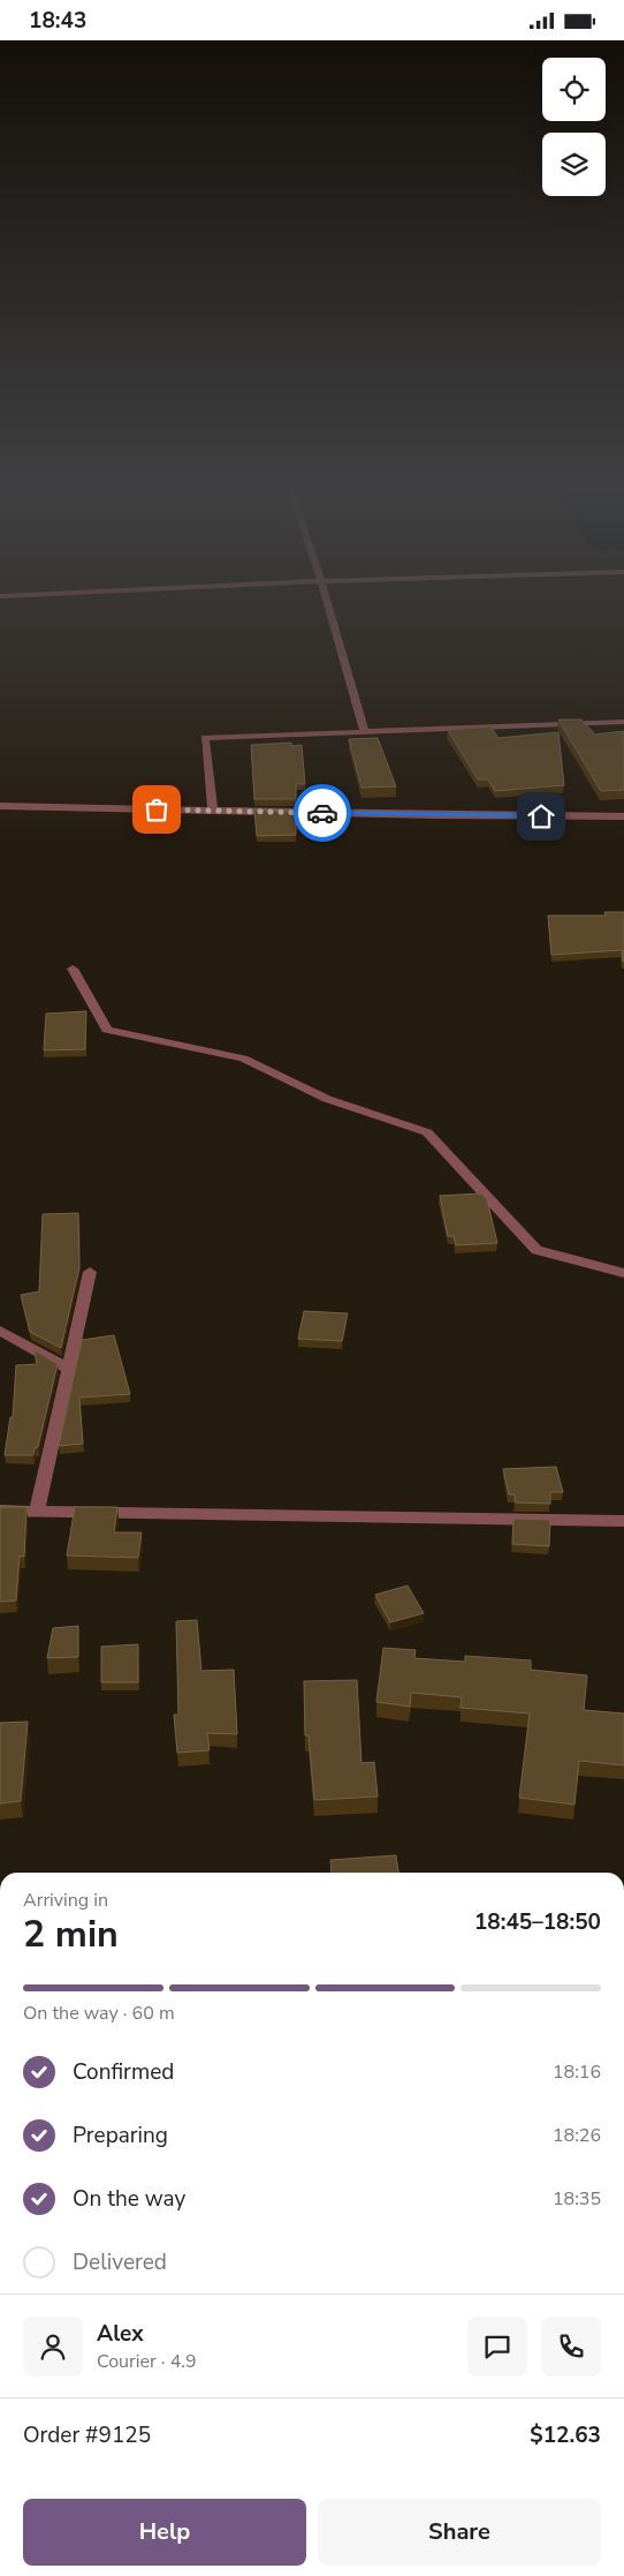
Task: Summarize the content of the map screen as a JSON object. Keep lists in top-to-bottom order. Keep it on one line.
{"page":{"status":"18:43","heading":["2 min","Arriving in","18:45–18:50"],"panel":["Alex","Courier · 4.9","Order #9125","$12.63"],"bar":"On the way · 60 m","list":[["Confirmed","18:16"],["Preparing","18:26"],["On the way","18:35"],"Delivered"],"buttons":["Help","Share"]}}
